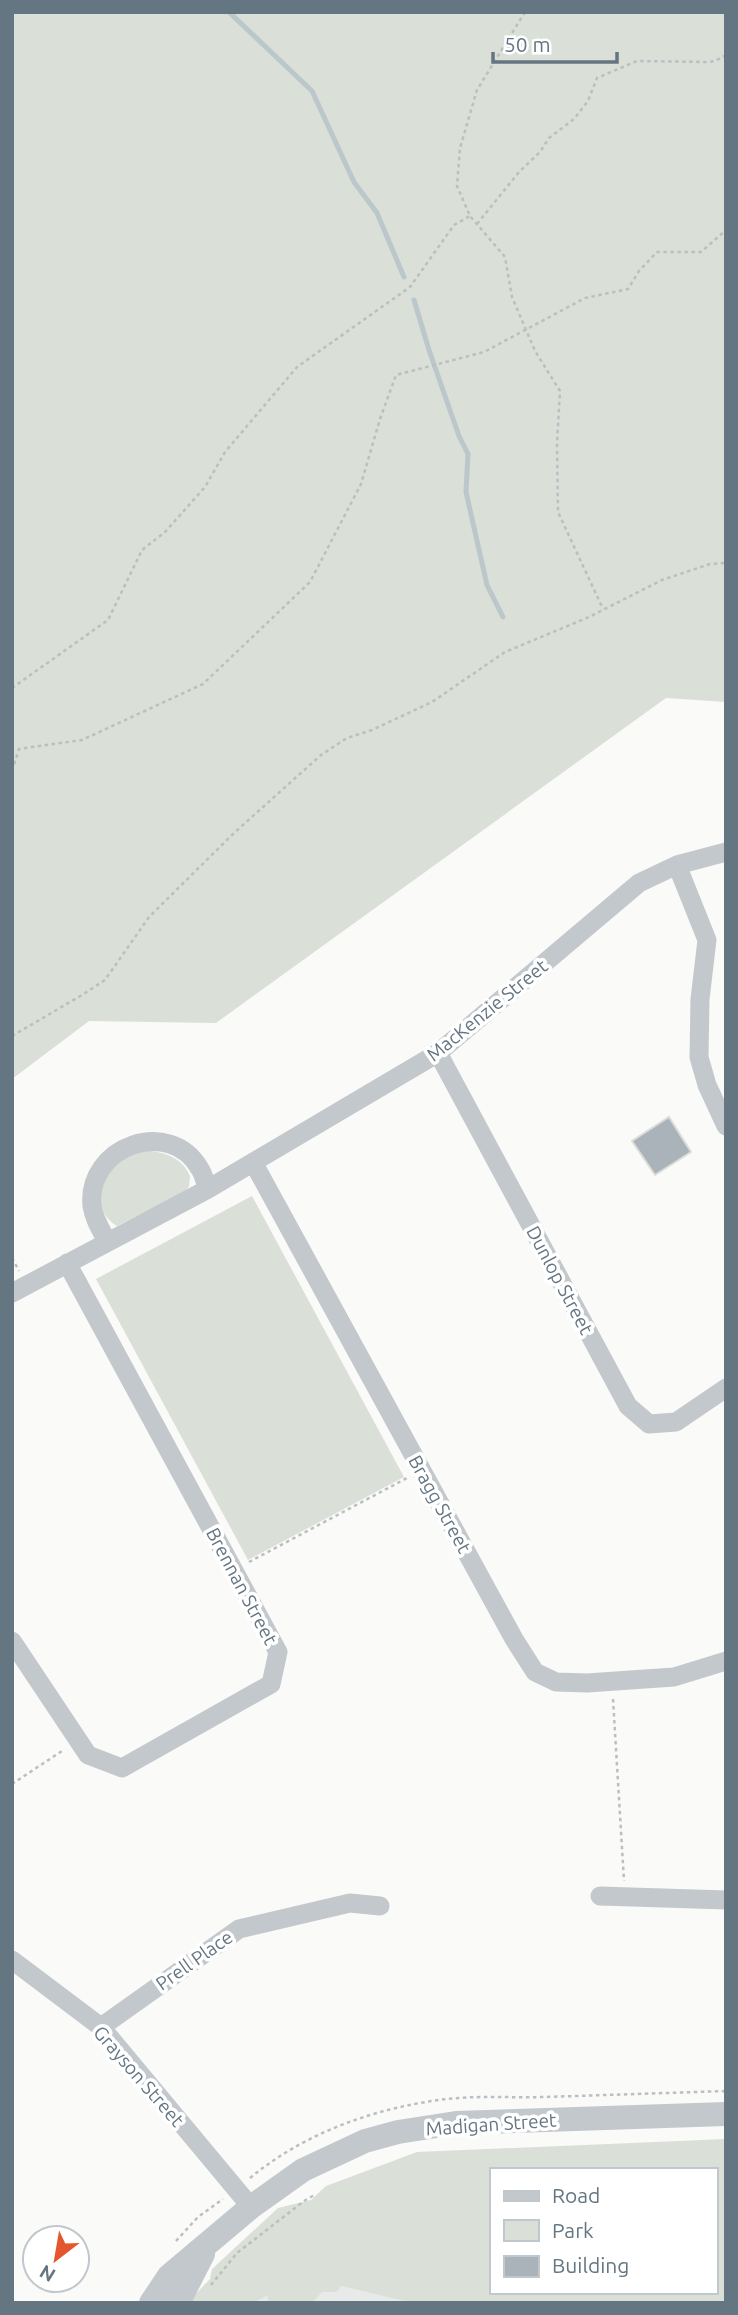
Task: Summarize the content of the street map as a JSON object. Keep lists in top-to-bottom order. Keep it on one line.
{"streets":{"street":["MacKenzie Street","Dunlop Street","Bragg Street","Brennan Street","Prell Place","Grayson Street","Madigan Street"]},"crossings":[["MacKenzie Street","Dunlop Street"],["MacKenzie Street","Bragg Street"],["MacKenzie Street","Brennan Street"],["Prell Place","Grayson Street"],["Grayson Street","Madigan Street"]],"legend":["Road","Park","Building"],"scale_bar":"50 m","north":"bottom left"}
